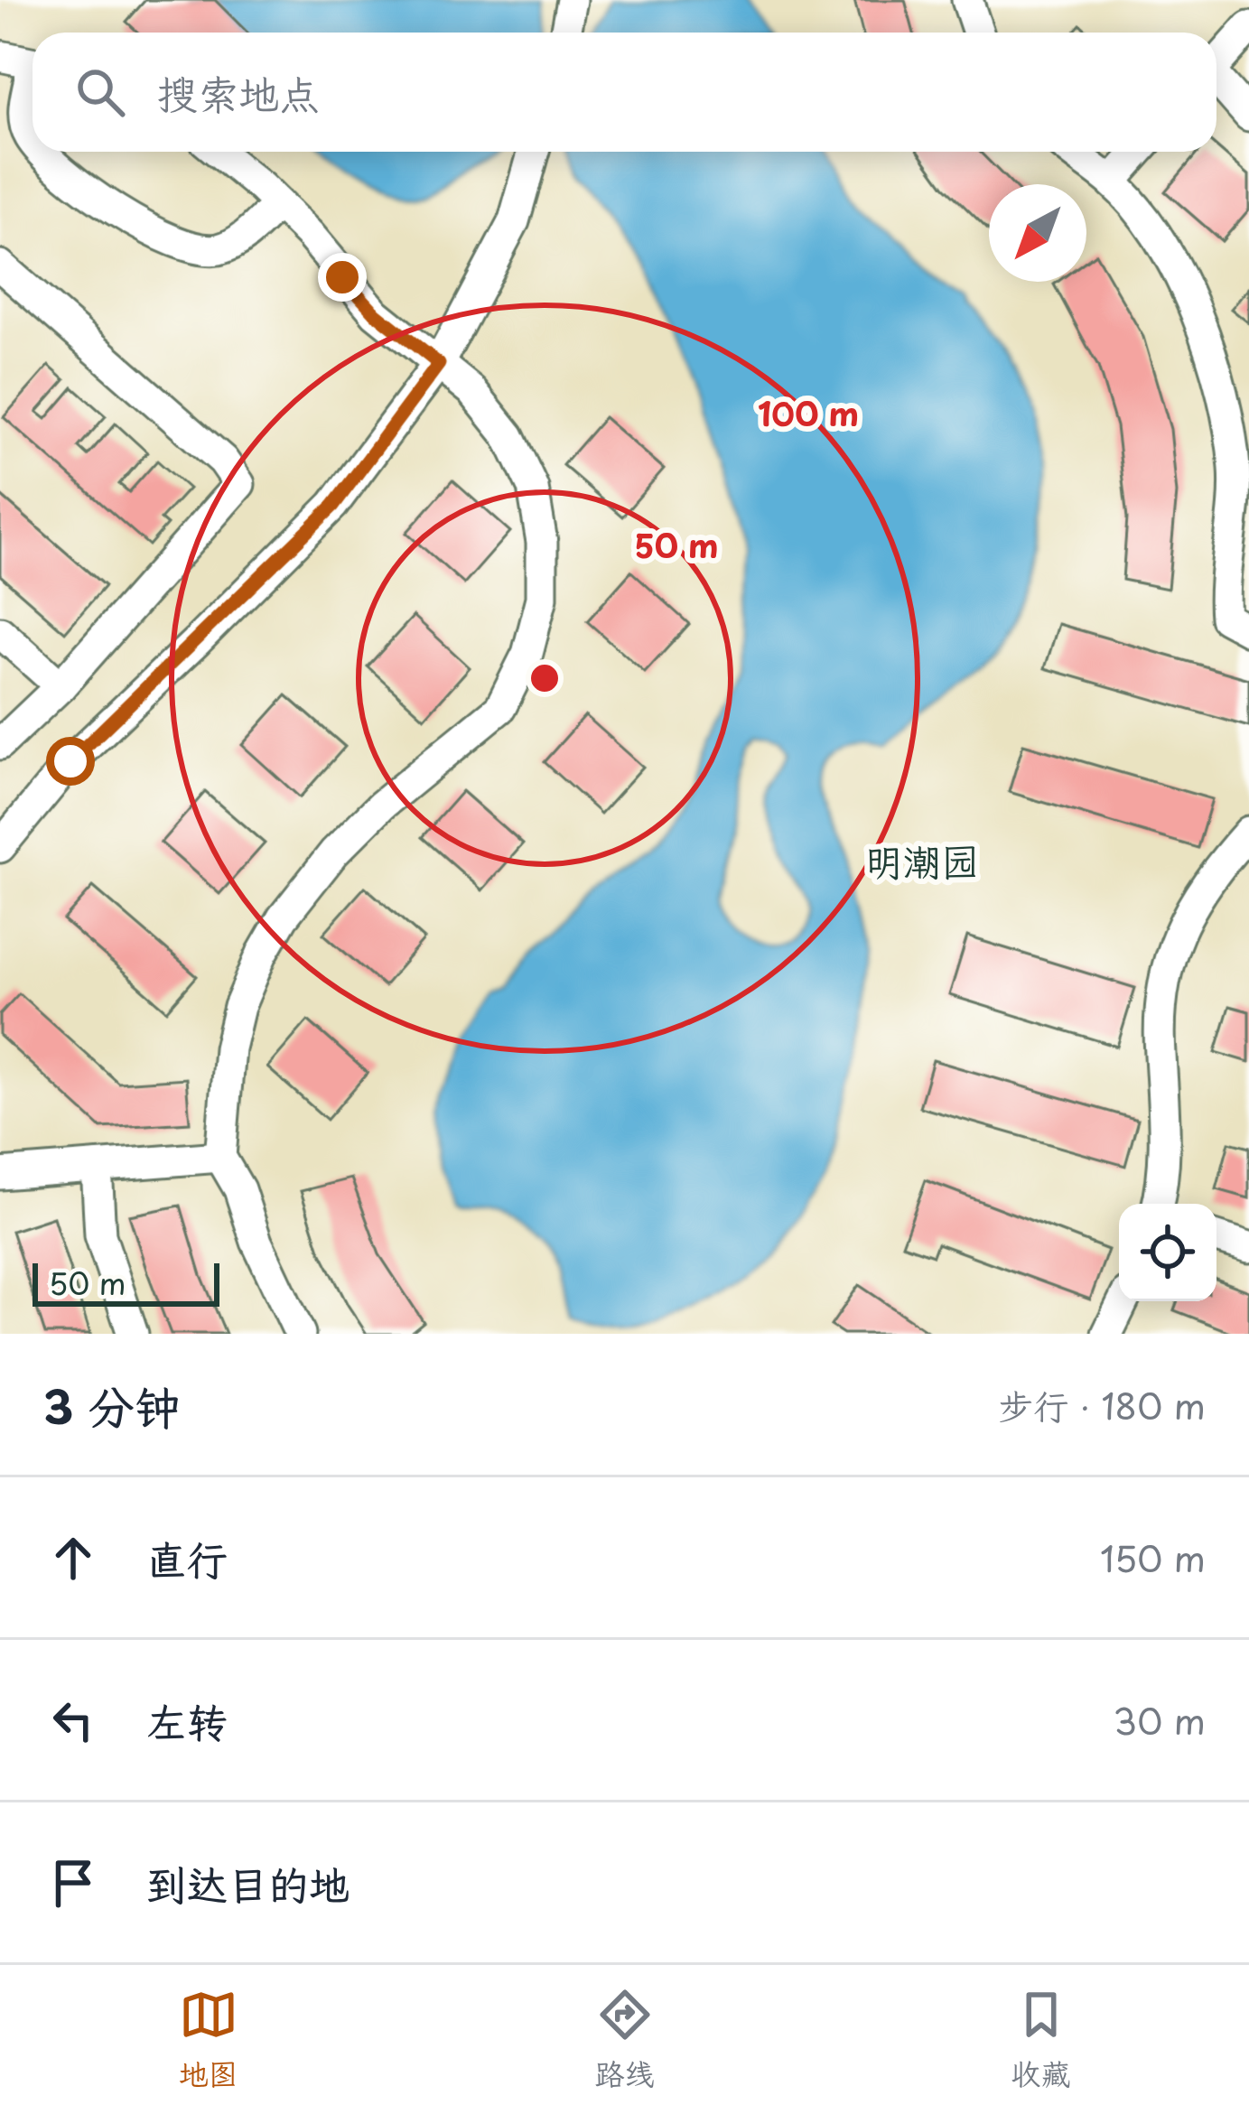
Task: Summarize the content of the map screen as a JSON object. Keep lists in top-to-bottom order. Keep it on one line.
{"districts":["明潮园"],"scale_bar":"50 m","north":"bottom left","page":{"search":"搜索地点","scale":"50 m","heading":["3 分钟","步行 · 180 m"],"list":[["直行","150 m"],["左转","30 m"],"到达目的地"],"nav":["地图","路线","收藏"]},"rings":["100 m","50 m"]}
